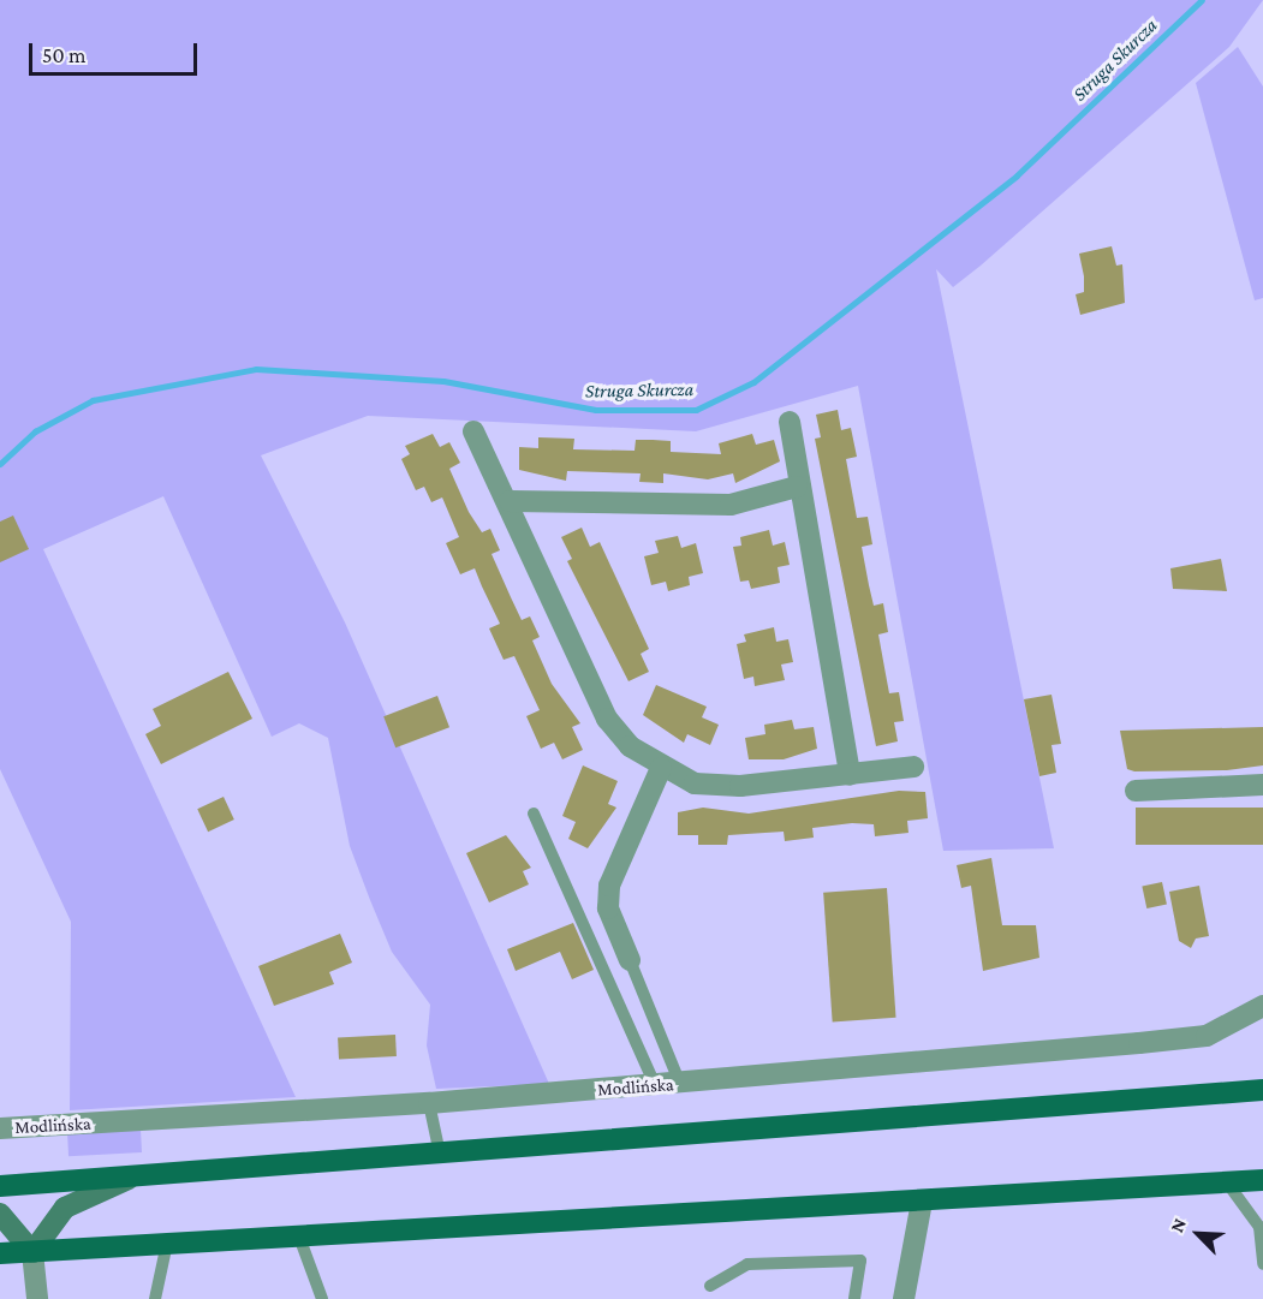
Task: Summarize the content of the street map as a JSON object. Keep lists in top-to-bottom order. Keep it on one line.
{"streets":{"street":["Modlińska"]},"water":["Struga Skurcza"],"scale_bar":"50 m","north":"top left"}
